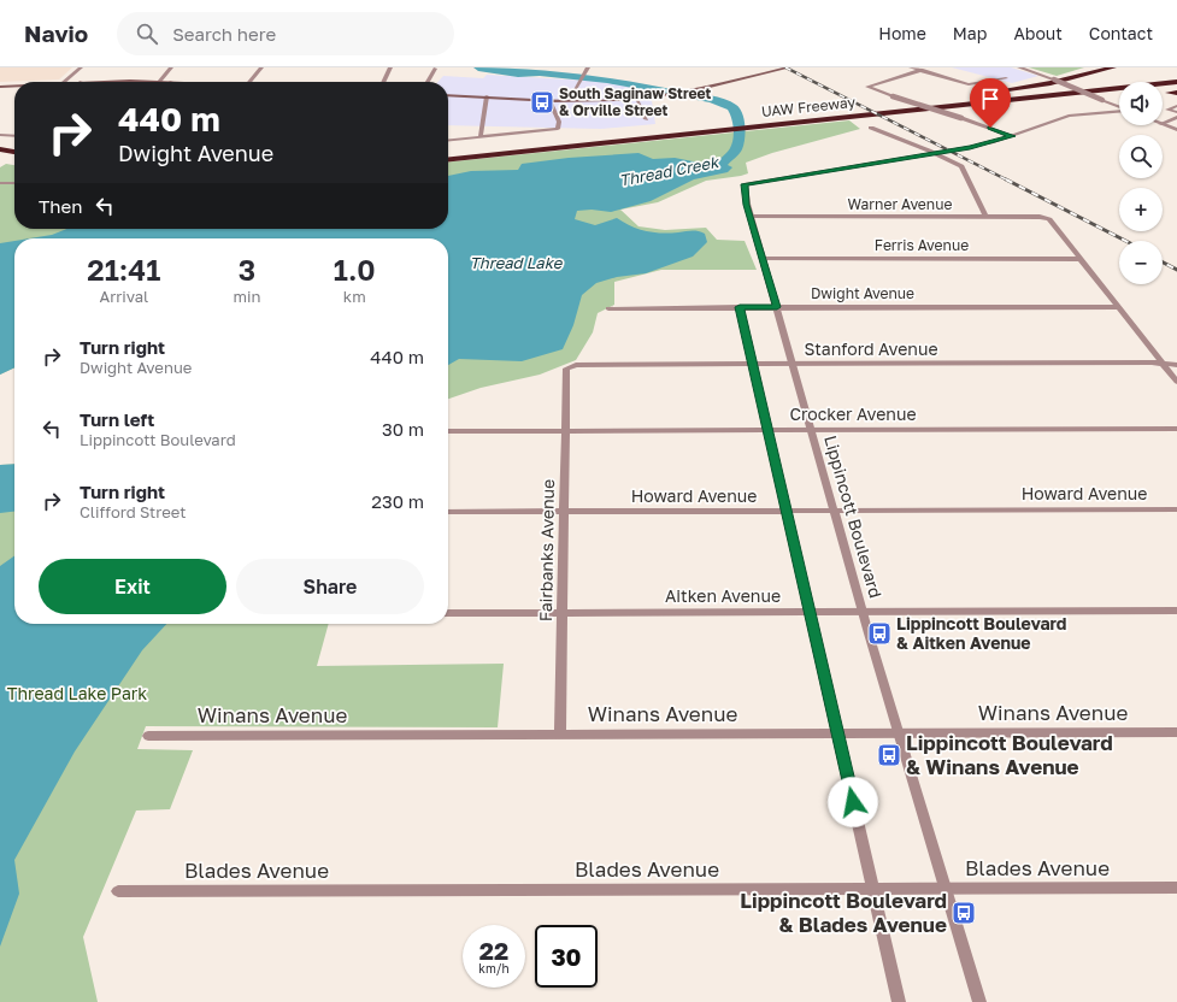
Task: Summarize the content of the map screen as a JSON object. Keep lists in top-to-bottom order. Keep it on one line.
{"streets":{"highway":["UAW Freeway"],"street":["Warner Avenue","Ferris Avenue","Dwight Avenue","Stanford Avenue","Crocker Avenue","Howard Avenue","Lippincott Boulevard","Fairbanks Avenue","Aitken Avenue","Winans Avenue","Blades Avenue"]},"crossings":[["Warner Avenue","Ferris Avenue"],["Warner Avenue","Lippincott Boulevard"],["Ferris Avenue","Lippincott Boulevard"],["Dwight Avenue","Lippincott Boulevard"],["Stanford Avenue","Lippincott Boulevard"],["Stanford Avenue","Fairbanks Avenue"],["Crocker Avenue","Lippincott Boulevard"],["Crocker Avenue","Fairbanks Avenue"],["Howard Avenue","Lippincott Boulevard"],["Howard Avenue","Fairbanks Avenue"],["Lippincott Boulevard","Aitken Avenue"],["Lippincott Boulevard","Winans Avenue"],["Lippincott Boulevard","Blades Avenue"],["Fairbanks Avenue","Aitken Avenue"],["Fairbanks Avenue","Winans Avenue"]],"water":["Thread Creek","Thread Lake"],"parks":["Thread Lake Park"],"places":{"bus stop":["South Saginaw Street & Orville Street","Lippincott Boulevard & Aitken Avenue","Lippincott Boulevard & Winans Avenue","Lippincott Boulevard & Blades Avenue"]},"page":{"header":"Navio","search":"Search here","nav":["Home","Map","About","Contact"],"map_buttons":["+","−"],"turn":["440 m","Dwight Avenue"],"then":"Then","eta":["21:41","Arrival","3","min","1.0","km"],"list":[{"name":"Turn right","note":"Dwight Avenue","value":"440 m"},{"name":"Turn left","note":"Lippincott Boulevard","value":"30 m"},{"name":"Turn right","note":"Clifford Street","value":"230 m"}],"buttons":["Exit","Share"],"speed":"22 km/h","limit":"30"}}
